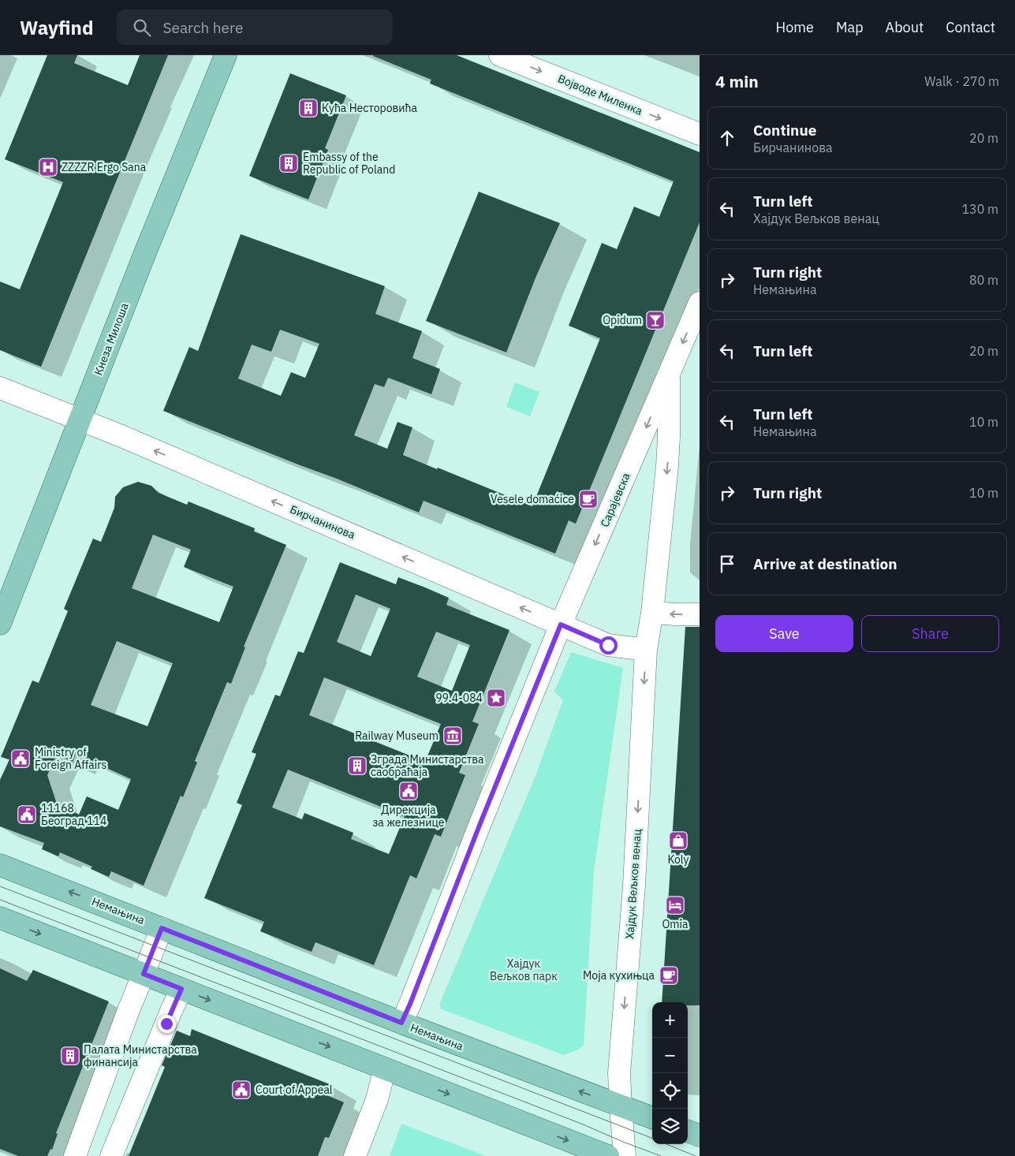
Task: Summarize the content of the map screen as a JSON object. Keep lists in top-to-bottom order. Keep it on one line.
{"streets":{"main road":["Кнеза Милоша","Немањина"],"street":["Војводе Миленка","Сарајевска","Бирчанинова","Хајдук Вељков венац"]},"crossings":[["Кнеза Милоша","Бирчанинова"],["Сарајевска","Бирчанинова"],["Сарајевска","Хајдук Вељков венац"],["Бирчанинова","Хајдук Вељков венац"],["Хајдук Вељков венац","Немањина"]],"one_way":["Војводе Миленка","Сарајевска","Бирчанинова"],"parks":["Хајдук Вељков парк"],"places":{"building":["Кућа Несторовића","Embassy of the Republic of Poland","Зграда Министарства саобраћаја","Палата Министарства финансија"],"hospital":["ZZZZR Ergo Sana"],"bar":["Opidum"],"cafe":["Vesele domaćice","Моја кухињца"],"place":["99.4-084"],"museum":["Railway Museum"],"public building":["Ministry of Foreign Affairs","Дирекција за железнице","11168 Београд 114","Court of Appeal"],"shop":["Koly"],"hotel":["Omia"]},"page":{"header":"Wayfind","search":"Search here","nav":["Home","Map","About","Contact"],"heading":["4 min","Walk · 270 m"],"list":[["Continue","Бирчанинова","20 m"],["Turn left","Хајдук Вељков венац","130 m"],["Turn right","Немањина","80 m"],["Turn left","20 m"],["Turn left","Немањина","10 m"],["Turn right","10 m"],"Arrive at destination"],"buttons":["Save","Share"],"map_buttons":["+","−"]}}
